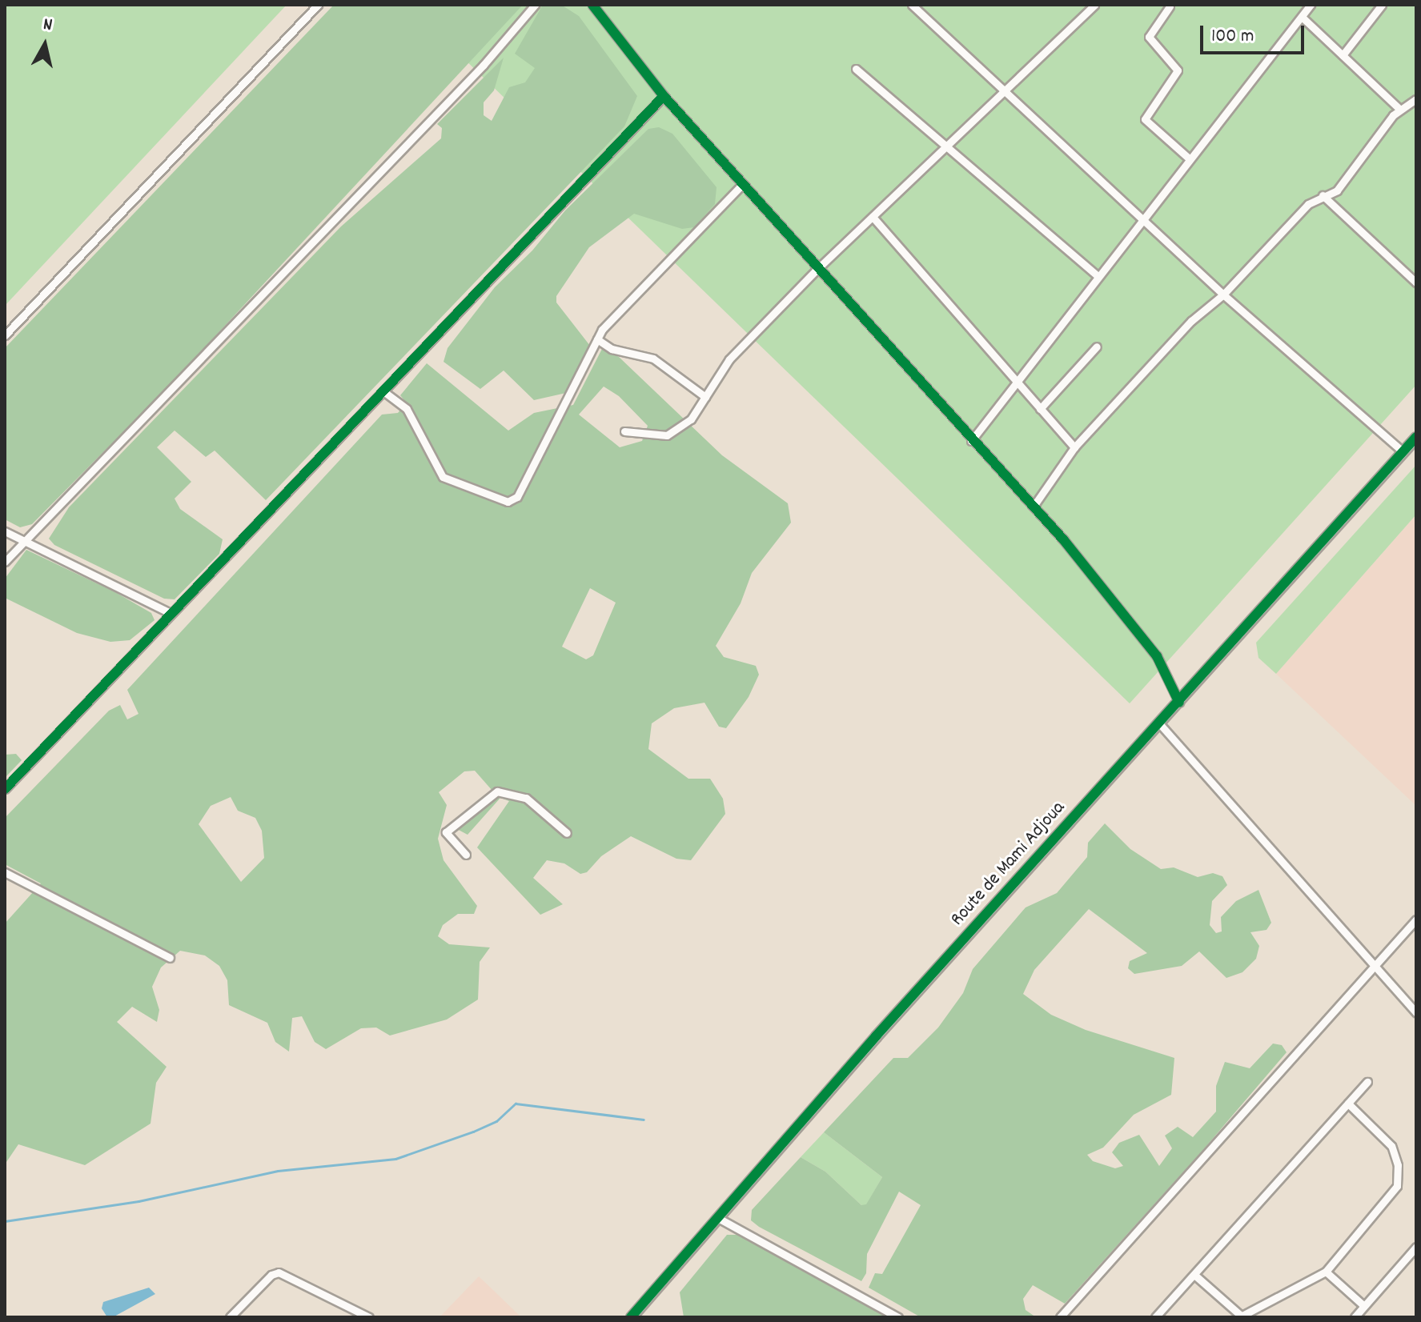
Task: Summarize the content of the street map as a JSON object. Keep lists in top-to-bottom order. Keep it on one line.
{"streets":{"street":["Route de Mami Adjoua"]},"scale_bar":"100 m","north":"top"}
